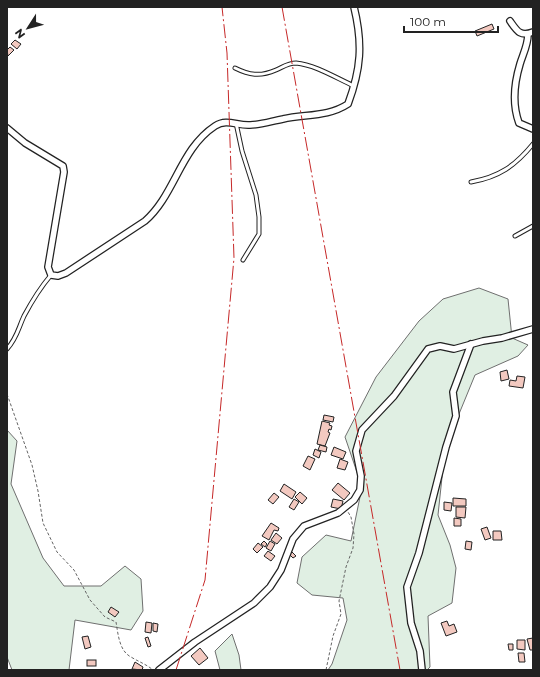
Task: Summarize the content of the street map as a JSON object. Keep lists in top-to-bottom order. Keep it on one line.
{"scale_bar":"100 m","north":"bottom left"}
